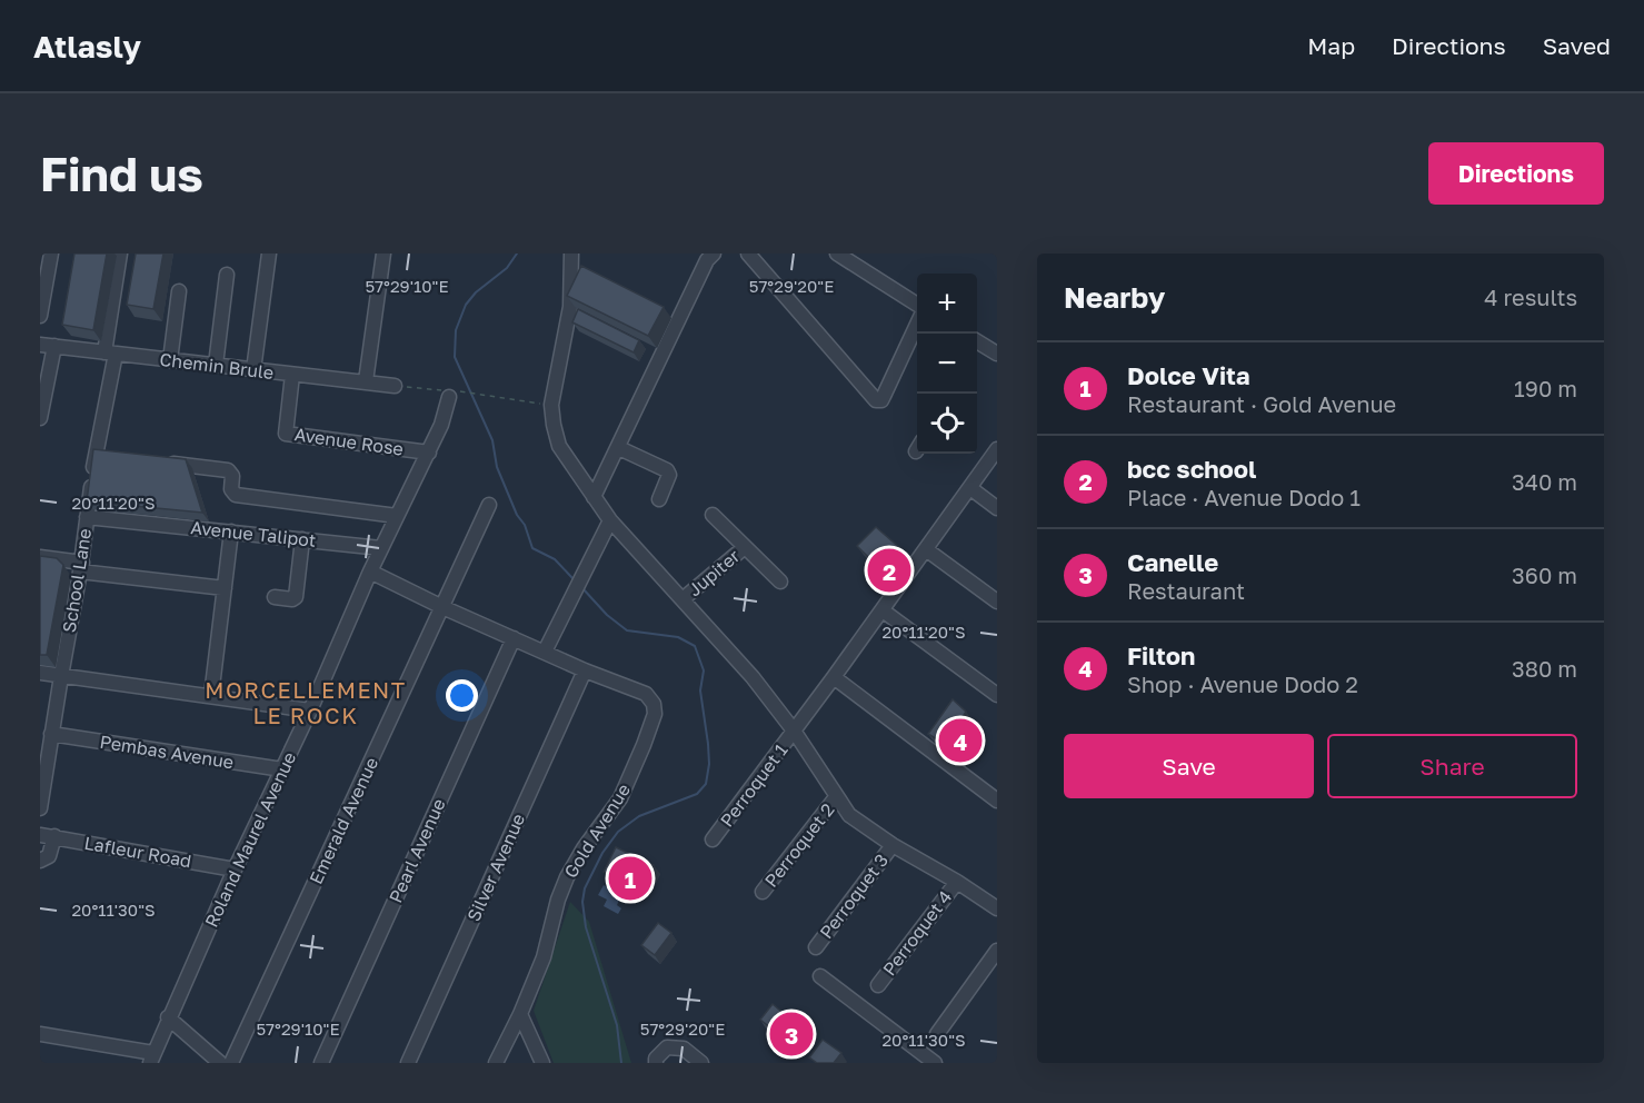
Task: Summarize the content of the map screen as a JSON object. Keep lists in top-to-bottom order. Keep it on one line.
{"streets":{"street":["Chemin Brule","Avenue Rose","Avenue Talipot","Jupiter","School Lane","Pembas Avenue","Perroquet 1","Emerald Avenue","Gold Avenue","Roland Maurel Avenue","Perroquet 2","Pearl Avenue","Lafleur Road","Silver Avenue","Perroquet 3","Perroquet 4"]},"crossings":[["Chemin Brule","Avenue Rose"],["Chemin Brule","School Lane"],["Avenue Rose","Roland Maurel Avenue"],["Avenue Talipot","School Lane"],["Avenue Talipot","Roland Maurel Avenue"],["School Lane","Pembas Avenue"],["Pembas Avenue","Roland Maurel Avenue"],["Emerald Avenue","Gold Avenue"],["Gold Avenue","Roland Maurel Avenue"],["Gold Avenue","Pearl Avenue"],["Gold Avenue","Silver Avenue"],["Roland Maurel Avenue","Lafleur Road"]],"districts":["MORCELLEMENT LE ROCK"],"page":{"header":"Atlasly","nav":["Map","Directions","Saved"],"buttons":["Directions",["Save","Share"]],"title":"Find us","heading":["Nearby","4 results"],"map_buttons":["+","−"],"list":[{"mark":"1","name":"Dolce Vita","note":"Restaurant · Gold Avenue","value":"190 m"},{"mark":"2","name":"bcc school","note":"Place · Avenue Dodo 1","value":"340 m"},{"mark":"3","name":"Canelle","note":"Restaurant","value":"360 m"},{"mark":"4","name":"Filton","note":"Shop · Avenue Dodo 2","value":"380 m"}],"pins":["2","4","1","3"]},"coordinates":["57°29'10\"E","57°29'20\"E","20°11'20\"S","20°11'30\"S"]}
